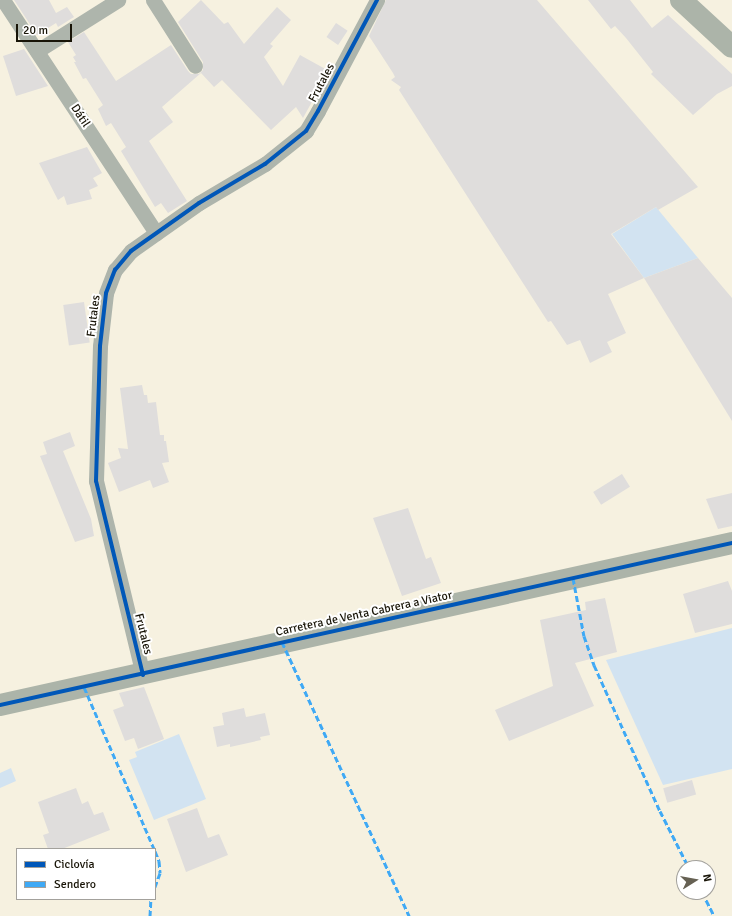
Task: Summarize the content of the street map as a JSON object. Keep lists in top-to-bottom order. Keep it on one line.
{"streets":{"street":["Frutales","Dátil","Carretera de Venta Cabrera a Viator"]},"crossings":[["Frutales","Dátil"],["Frutales","Carretera de Venta Cabrera a Viator"]],"legend":["Ciclovía","Sendero"],"scale_bar":"20 m","north":"right"}
